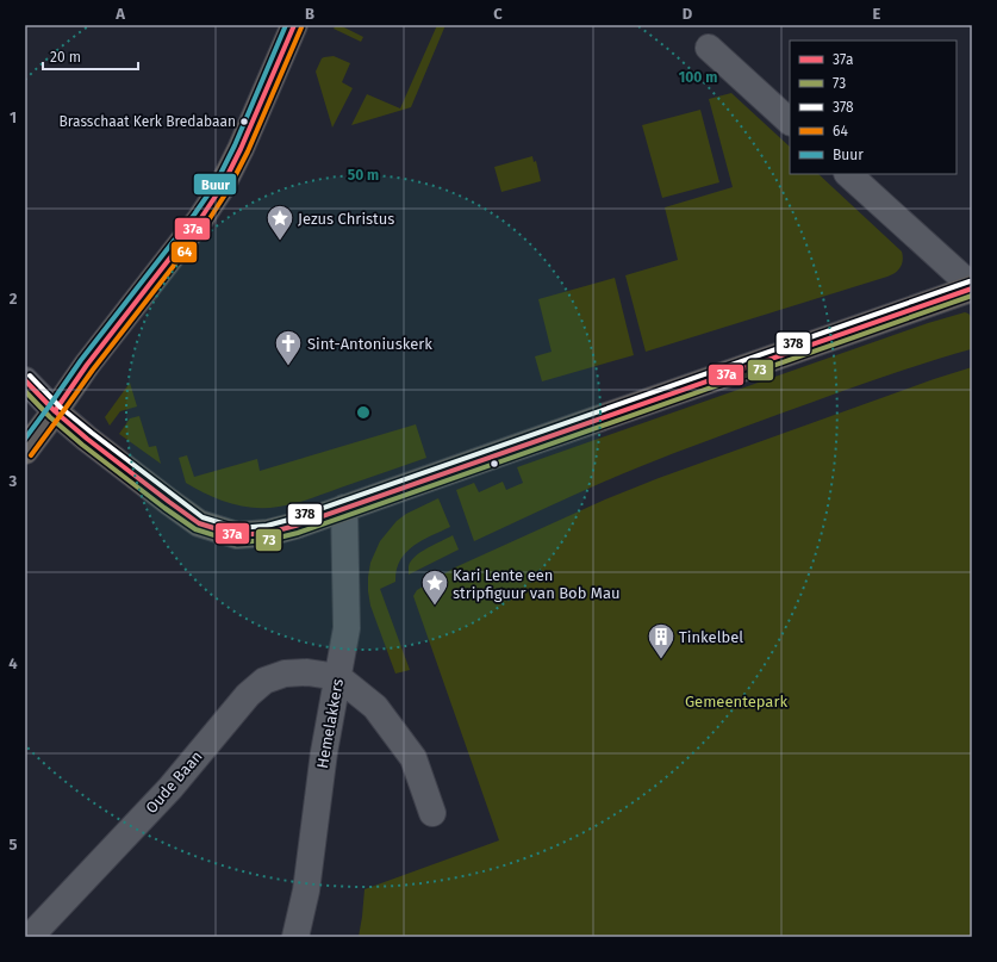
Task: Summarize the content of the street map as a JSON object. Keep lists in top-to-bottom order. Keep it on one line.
{"streets":{"street":["Hemelakkers","Oude Baan"]},"crossings":[["Hemelakkers","Oude Baan"]],"parks":["Gemeentepark"],"places":{"other":["Brasschaat Kerk Bredabaan"],"place":["Jezus Christus","Kari Lente een stripfiguur van Bob Mau"],"church":["Sint-Antoniuskerk"],"building":["Tinkelbel"]},"lines":["transit line 37a","transit line Buur","transit line 64","transit line 378","transit line 73"],"legend":["37a","73","378","64","Buur"],"scale_bar":"20 m","grid":{"columns":["A","B","C","D","E"],"rows":["1","2","3","4","5"]},"rings":["100 m","50 m"]}
